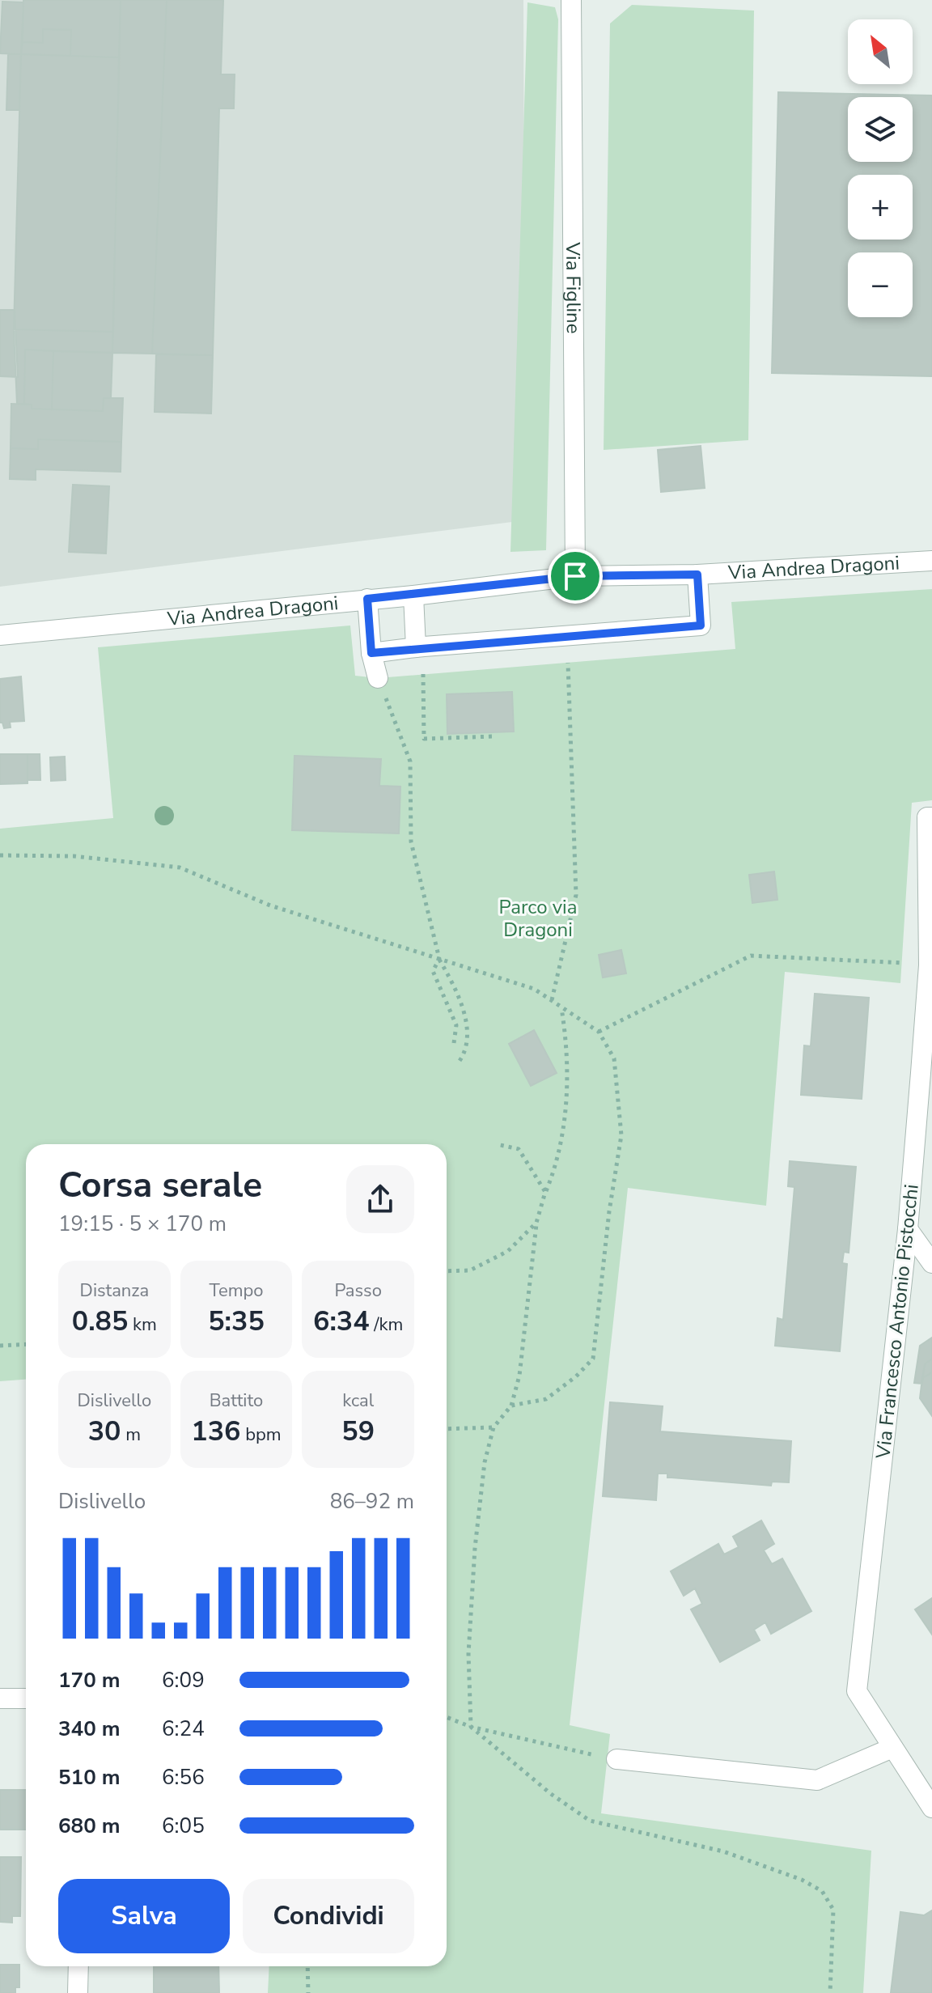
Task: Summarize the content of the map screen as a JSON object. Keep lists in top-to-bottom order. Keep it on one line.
{"streets":{"street":["Via Figline","Via Andrea Dragoni","Via Francesco Antonio Pistocchi"]},"crossings":[["Via Figline","Via Andrea Dragoni"]],"parks":["Parco via Dragoni"],"north":"top left","page":{"map_buttons":["+","−"],"heading":["Corsa serale","19:15 · 5 × 170 m"],"stats":[["Distanza","0.85 km"],["Tempo","5:35"],["Passo","6:34 /km"],["Dislivello","30 m"],["Battito","136 bpm"],["kcal","59"]],"chart":["Dislivello","86–92 m"],"list":[{"name":"170 m","note":"6:09"},{"name":"340 m","note":"6:24"},{"name":"510 m","note":"6:56"},{"name":"680 m","note":"6:05"}],"buttons":["Salva","Condividi"]}}
